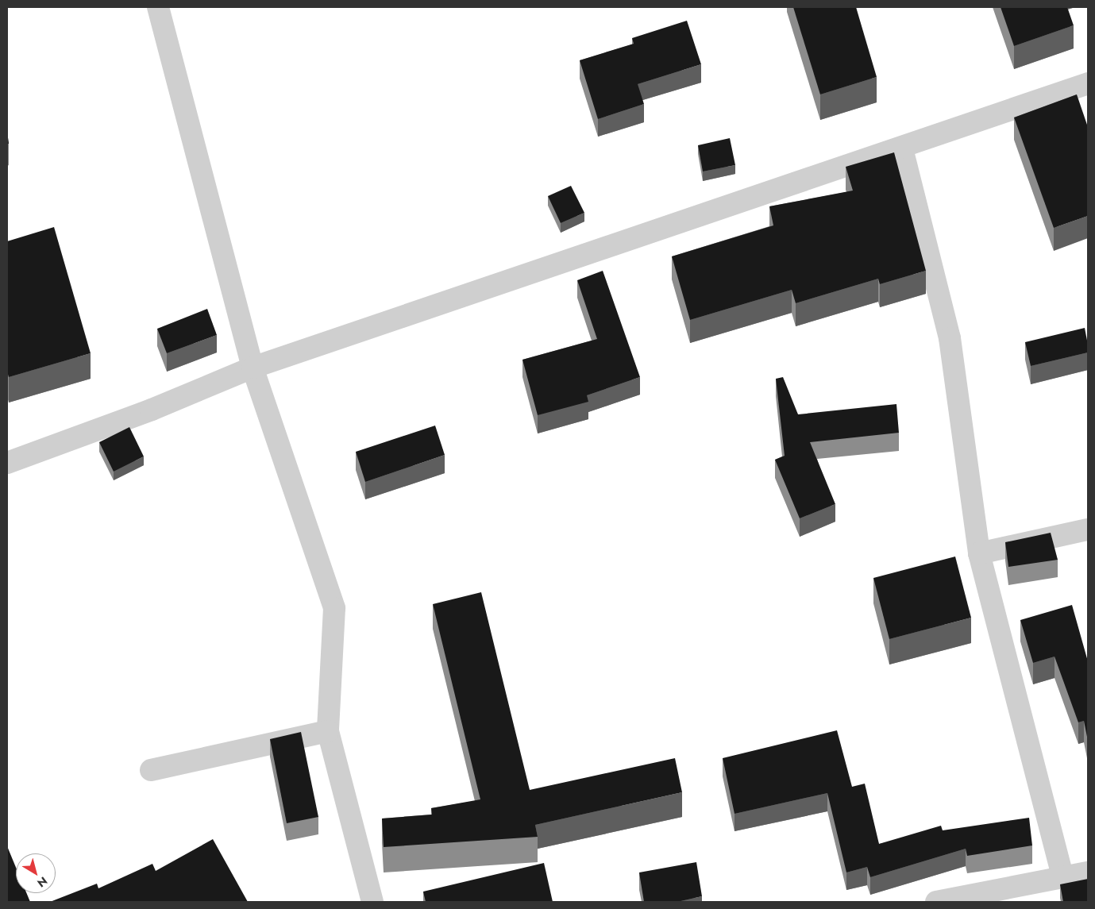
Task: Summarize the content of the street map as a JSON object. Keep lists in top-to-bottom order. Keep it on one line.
{"north":"bottom right"}
